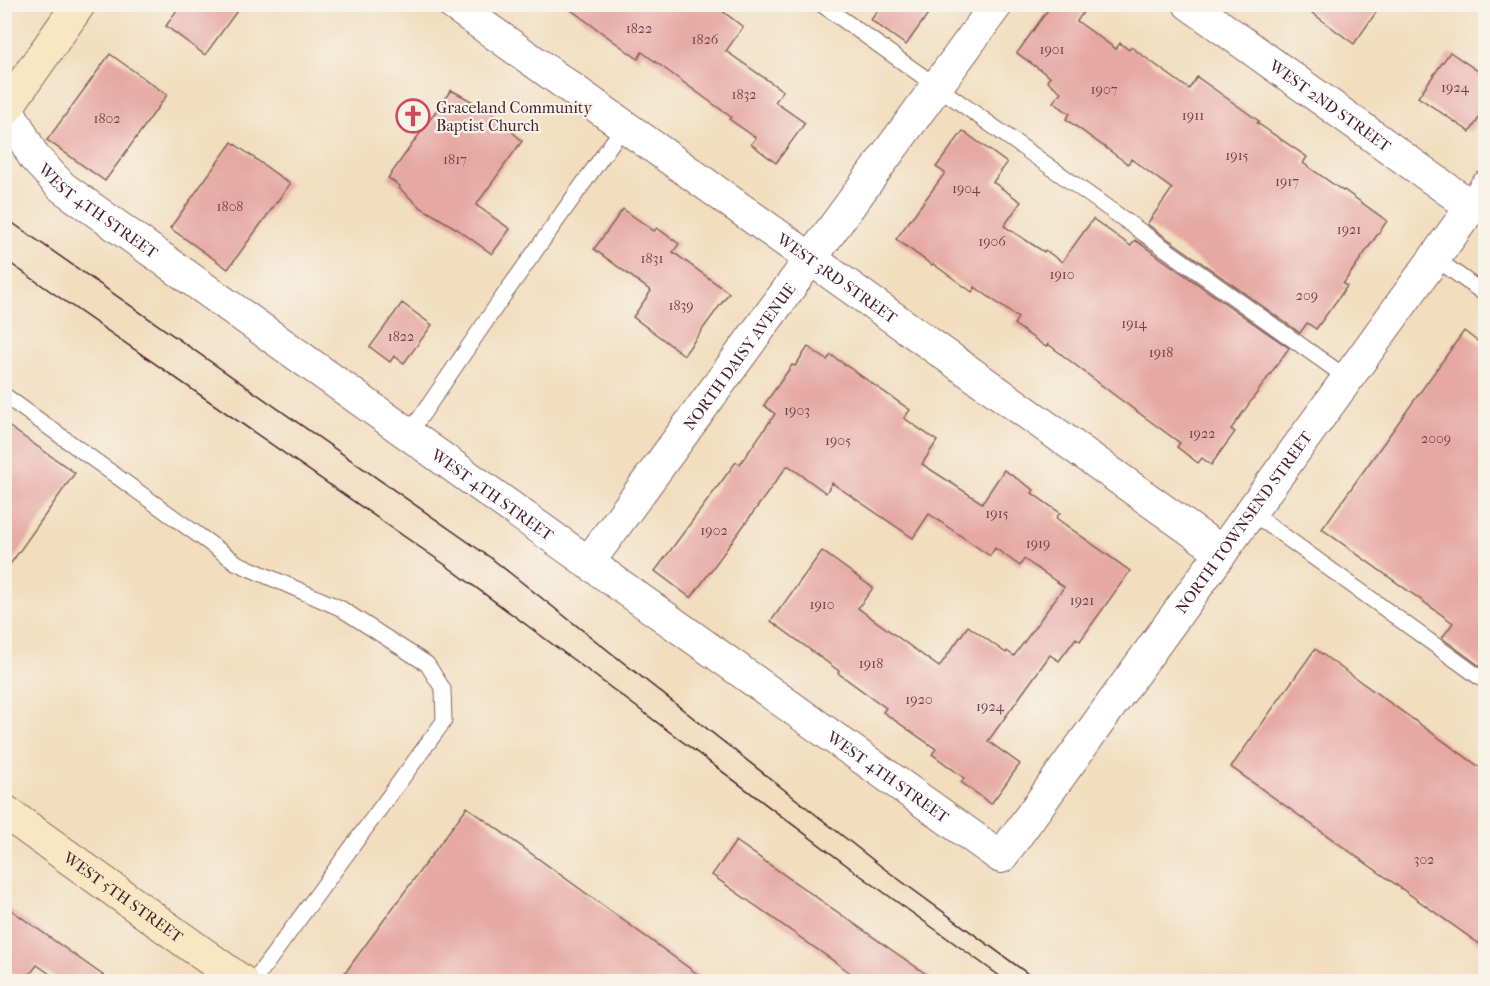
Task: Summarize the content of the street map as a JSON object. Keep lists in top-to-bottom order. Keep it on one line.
{"streets":{"street":["WEST 2ND STREET","WEST 4TH STREET","WEST 3RD STREET","NORTH DAISY AVENUE","NORTH TOWNSEND STREET","WEST 5TH STREET"]},"crossings":[["WEST 2ND STREET","NORTH TOWNSEND STREET"],["WEST 4TH STREET","NORTH DAISY AVENUE"],["WEST 4TH STREET","NORTH TOWNSEND STREET"],["WEST 3RD STREET","NORTH DAISY AVENUE"],["WEST 3RD STREET","NORTH TOWNSEND STREET"]],"places":{"church":["Graceland Community Baptist Church"]},"house_numbers":["1822","1826","1901","1924","1907","1832","1911","1802","1915","1817","1917","1904","1808","1921","1906","1831","1910","209","1839","1914","1822","1918","1903","1922","2009","1905","1915","1902","1919","1921","1910","1918","1920","1924","302"]}
